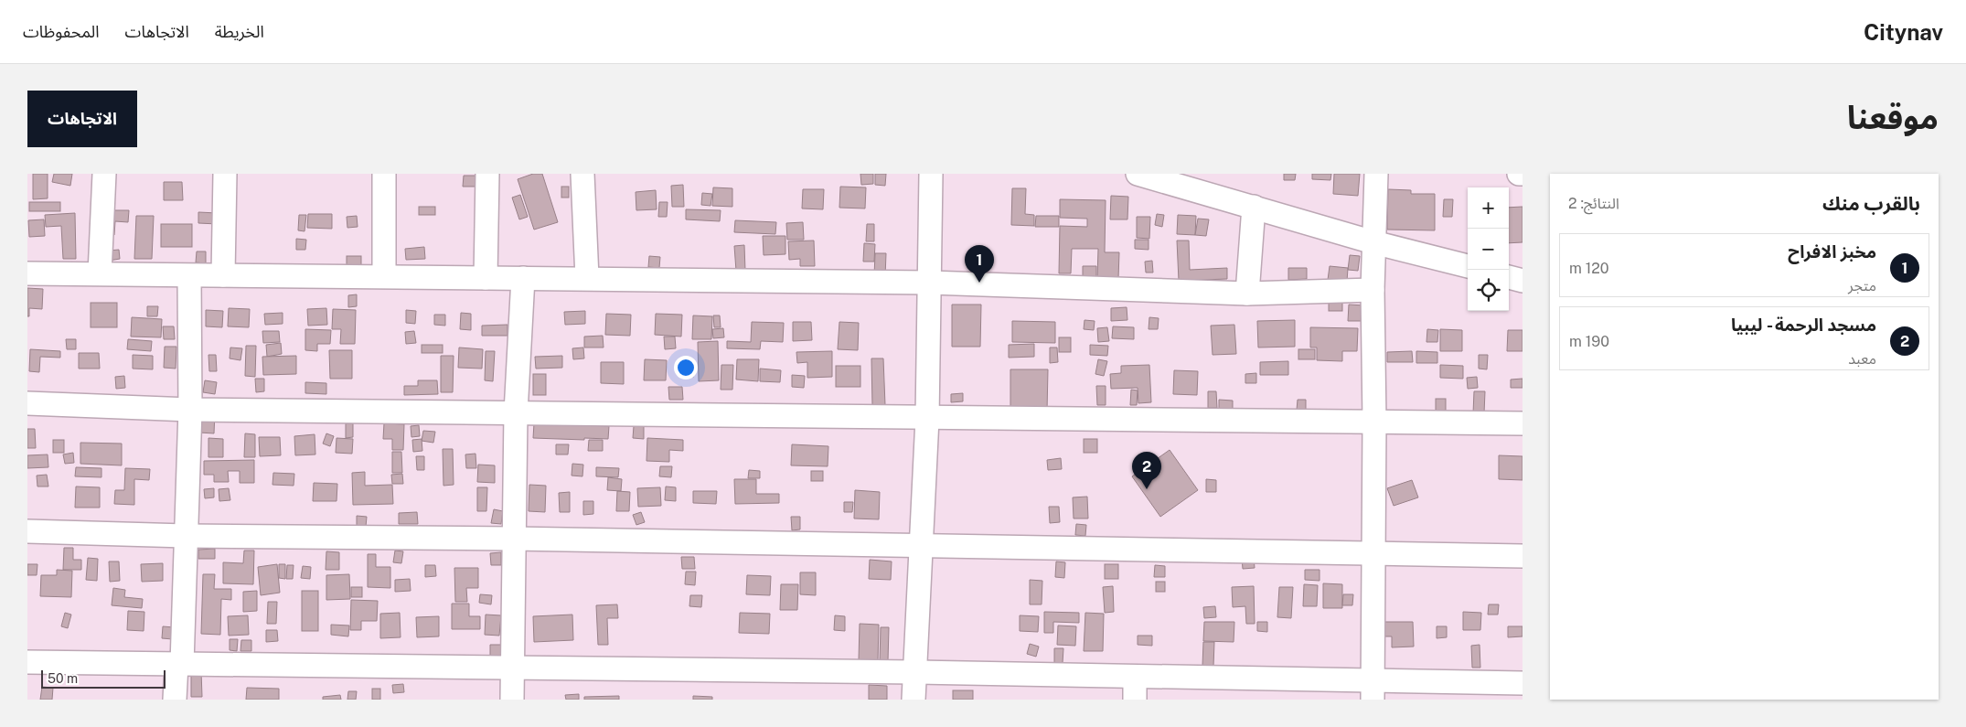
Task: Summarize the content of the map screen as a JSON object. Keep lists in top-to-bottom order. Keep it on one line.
{"scale_bar":"50 m","page":{"header":"Citynav","nav":["الخريطة","الاتجاهات","المحفوظات"],"title":"موقعنا","buttons":"الاتجاهات","heading":["بالقرب منك","النتائج: 2"],"map_buttons":["+","−"],"list":[{"mark":"1","name":"مخبز الافراح","note":"متجر","value":"120 m"},{"mark":"2","name":"مسجد الرحمة - ليبيا","note":"معبد","value":"190 m"}],"pins":["1","2"],"scale":"50 m"}}
